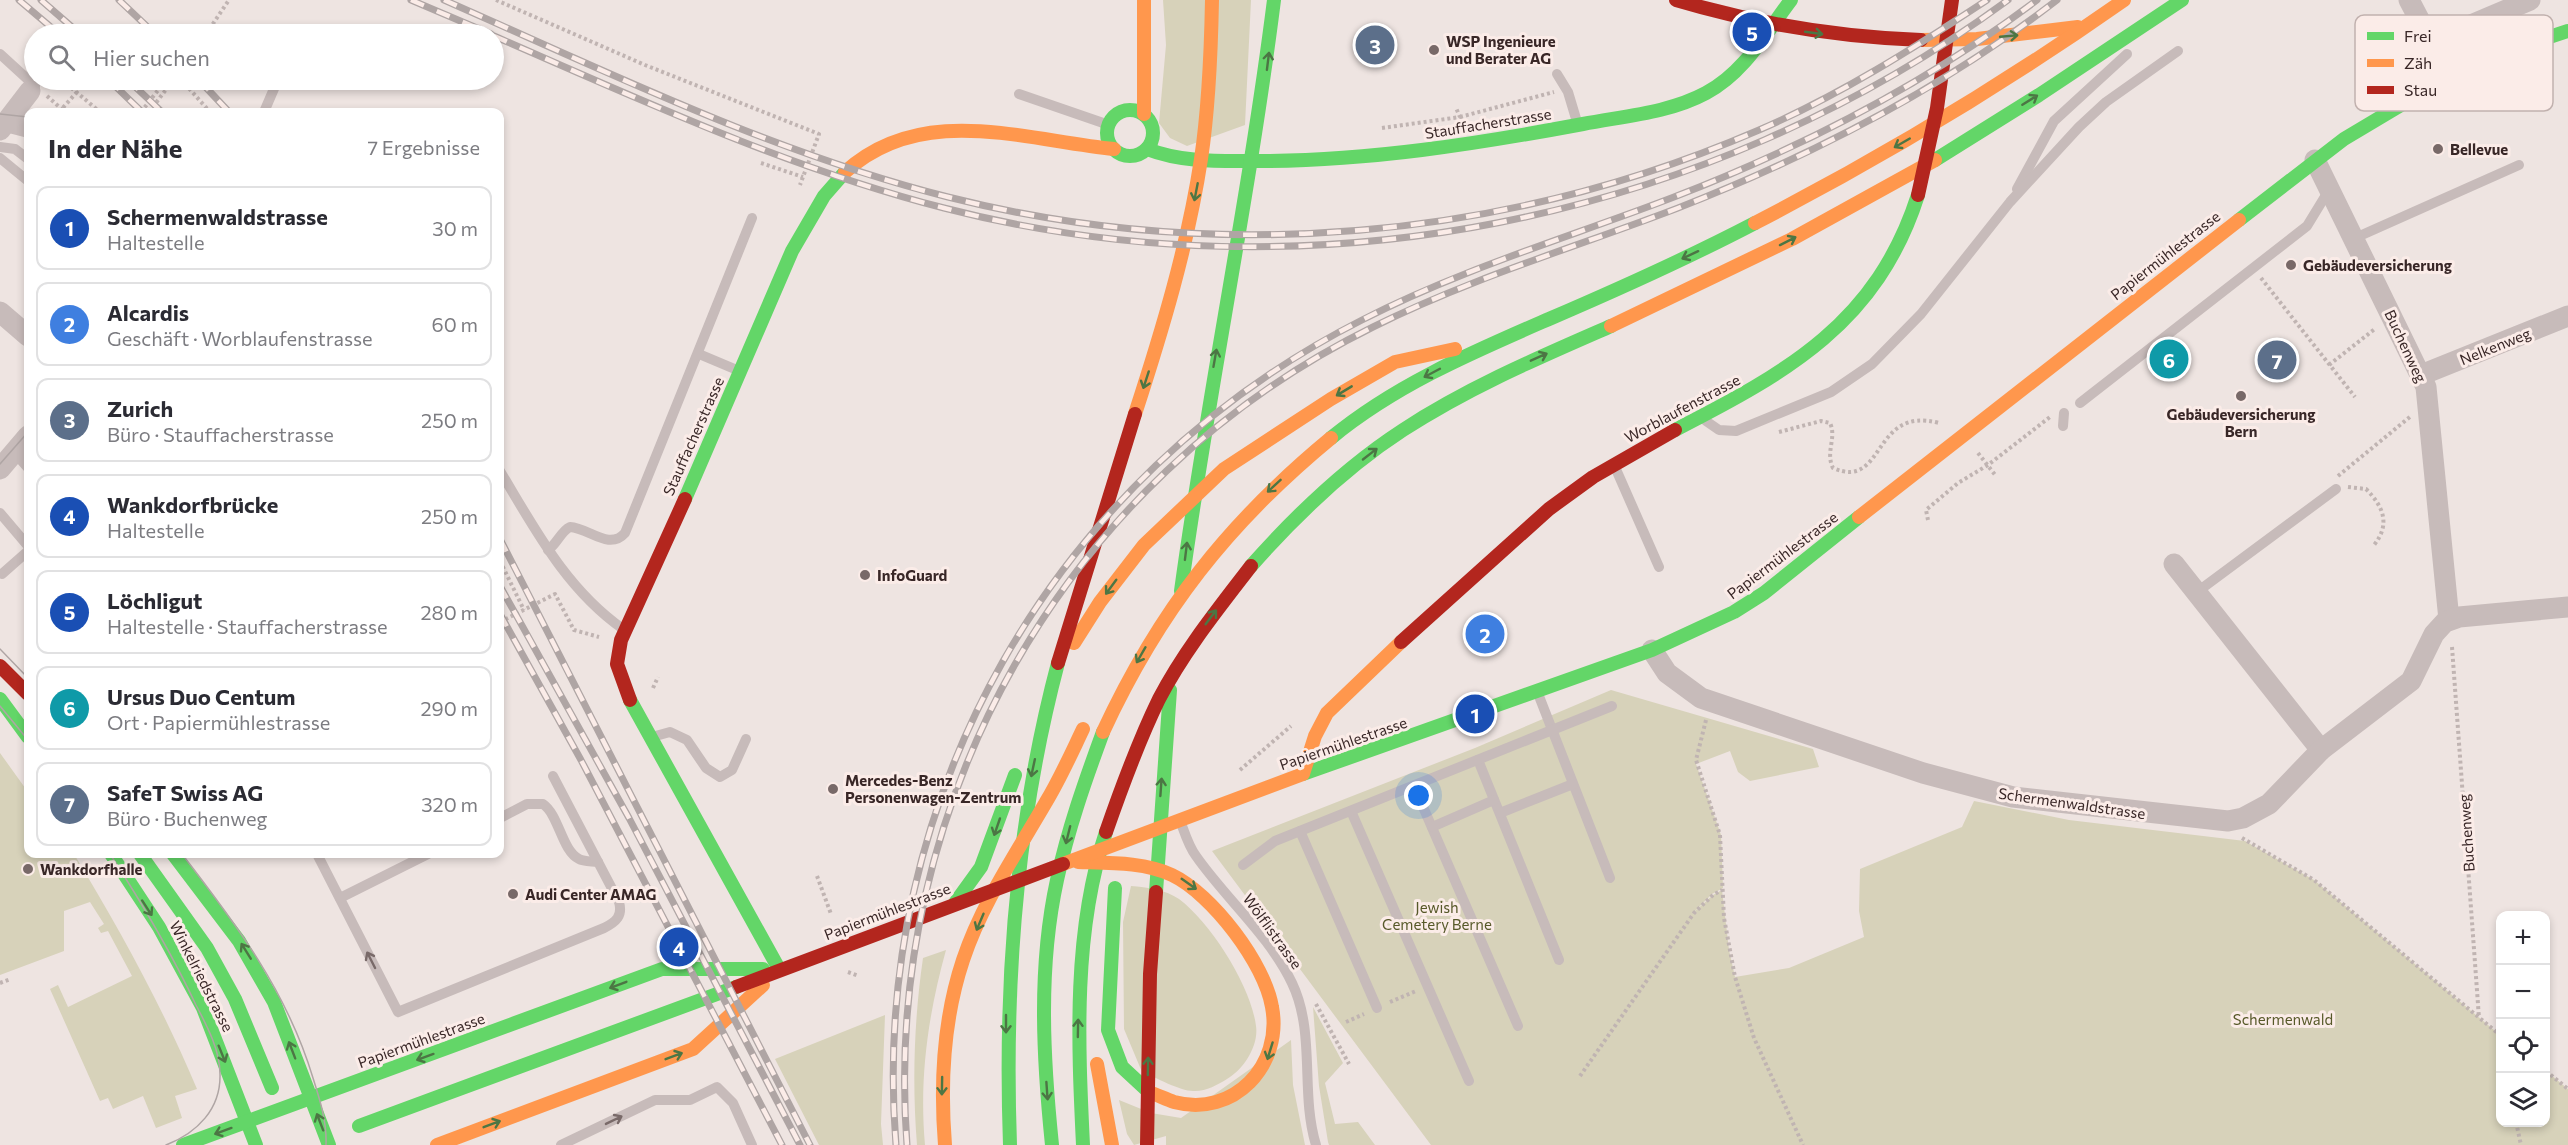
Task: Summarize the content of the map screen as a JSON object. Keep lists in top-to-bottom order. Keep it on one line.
{"streets":{"main road":["Stauffacherstrasse","Papiermühlestrasse","Worblaufenstrasse","Winkelriedstrasse"],"street":["Buchenweg","Nelkenweg","Schermenwaldstrasse"],"lane":["Wölflistrasse"]},"crossings":[["Stauffacherstrasse","Papiermühlestrasse"],["Papiermühlestrasse","Buchenweg"],["Papiermühlestrasse","Worblaufenstrasse"],["Papiermühlestrasse","Schermenwaldstrasse"],["Papiermühlestrasse","Wölflistrasse"],["Papiermühlestrasse","Winkelriedstrasse"],["Buchenweg","Nelkenweg"],["Buchenweg","Schermenwaldstrasse"]],"parks":["Jewish Cemetery Berne","Schermenwald"],"places":["WSP Ingenieure und Berater AG","Bellevue","Gebäudeversicherung","Gebäudeversicherung Bern","InfoGuard","Mercedes-Benz Personenwagen-Zentrum","Wankdorfhalle","Audi Center AMAG"],"legend":["Frei","Zäh","Stau"],"page":{"pins":["5","3","6","7","2","1","4"],"search":"Hier suchen","heading":["In der Nähe","7 Ergebnisse"],"list":[{"mark":"1","name":"Schermenwaldstrasse","note":"Haltestelle","value":"30 m"},{"mark":"2","name":"Alcardis","note":"Geschäft · Worblaufenstrasse","value":"60 m"},{"mark":"3","name":"Zurich","note":"Büro · Stauffacherstrasse","value":"250 m"},{"mark":"4","name":"Wankdorfbrücke","note":"Haltestelle","value":"250 m"},{"mark":"5","name":"Löchligut","note":"Haltestelle · Stauffacherstrasse","value":"280 m"},{"mark":"6","name":"Ursus Duo Centum","note":"Ort · Papiermühlestrasse","value":"290 m"},{"mark":"7","name":"SafeT Swiss AG","note":"Büro · Buchenweg","value":"320 m"}],"map_buttons":["+","−"]}}
